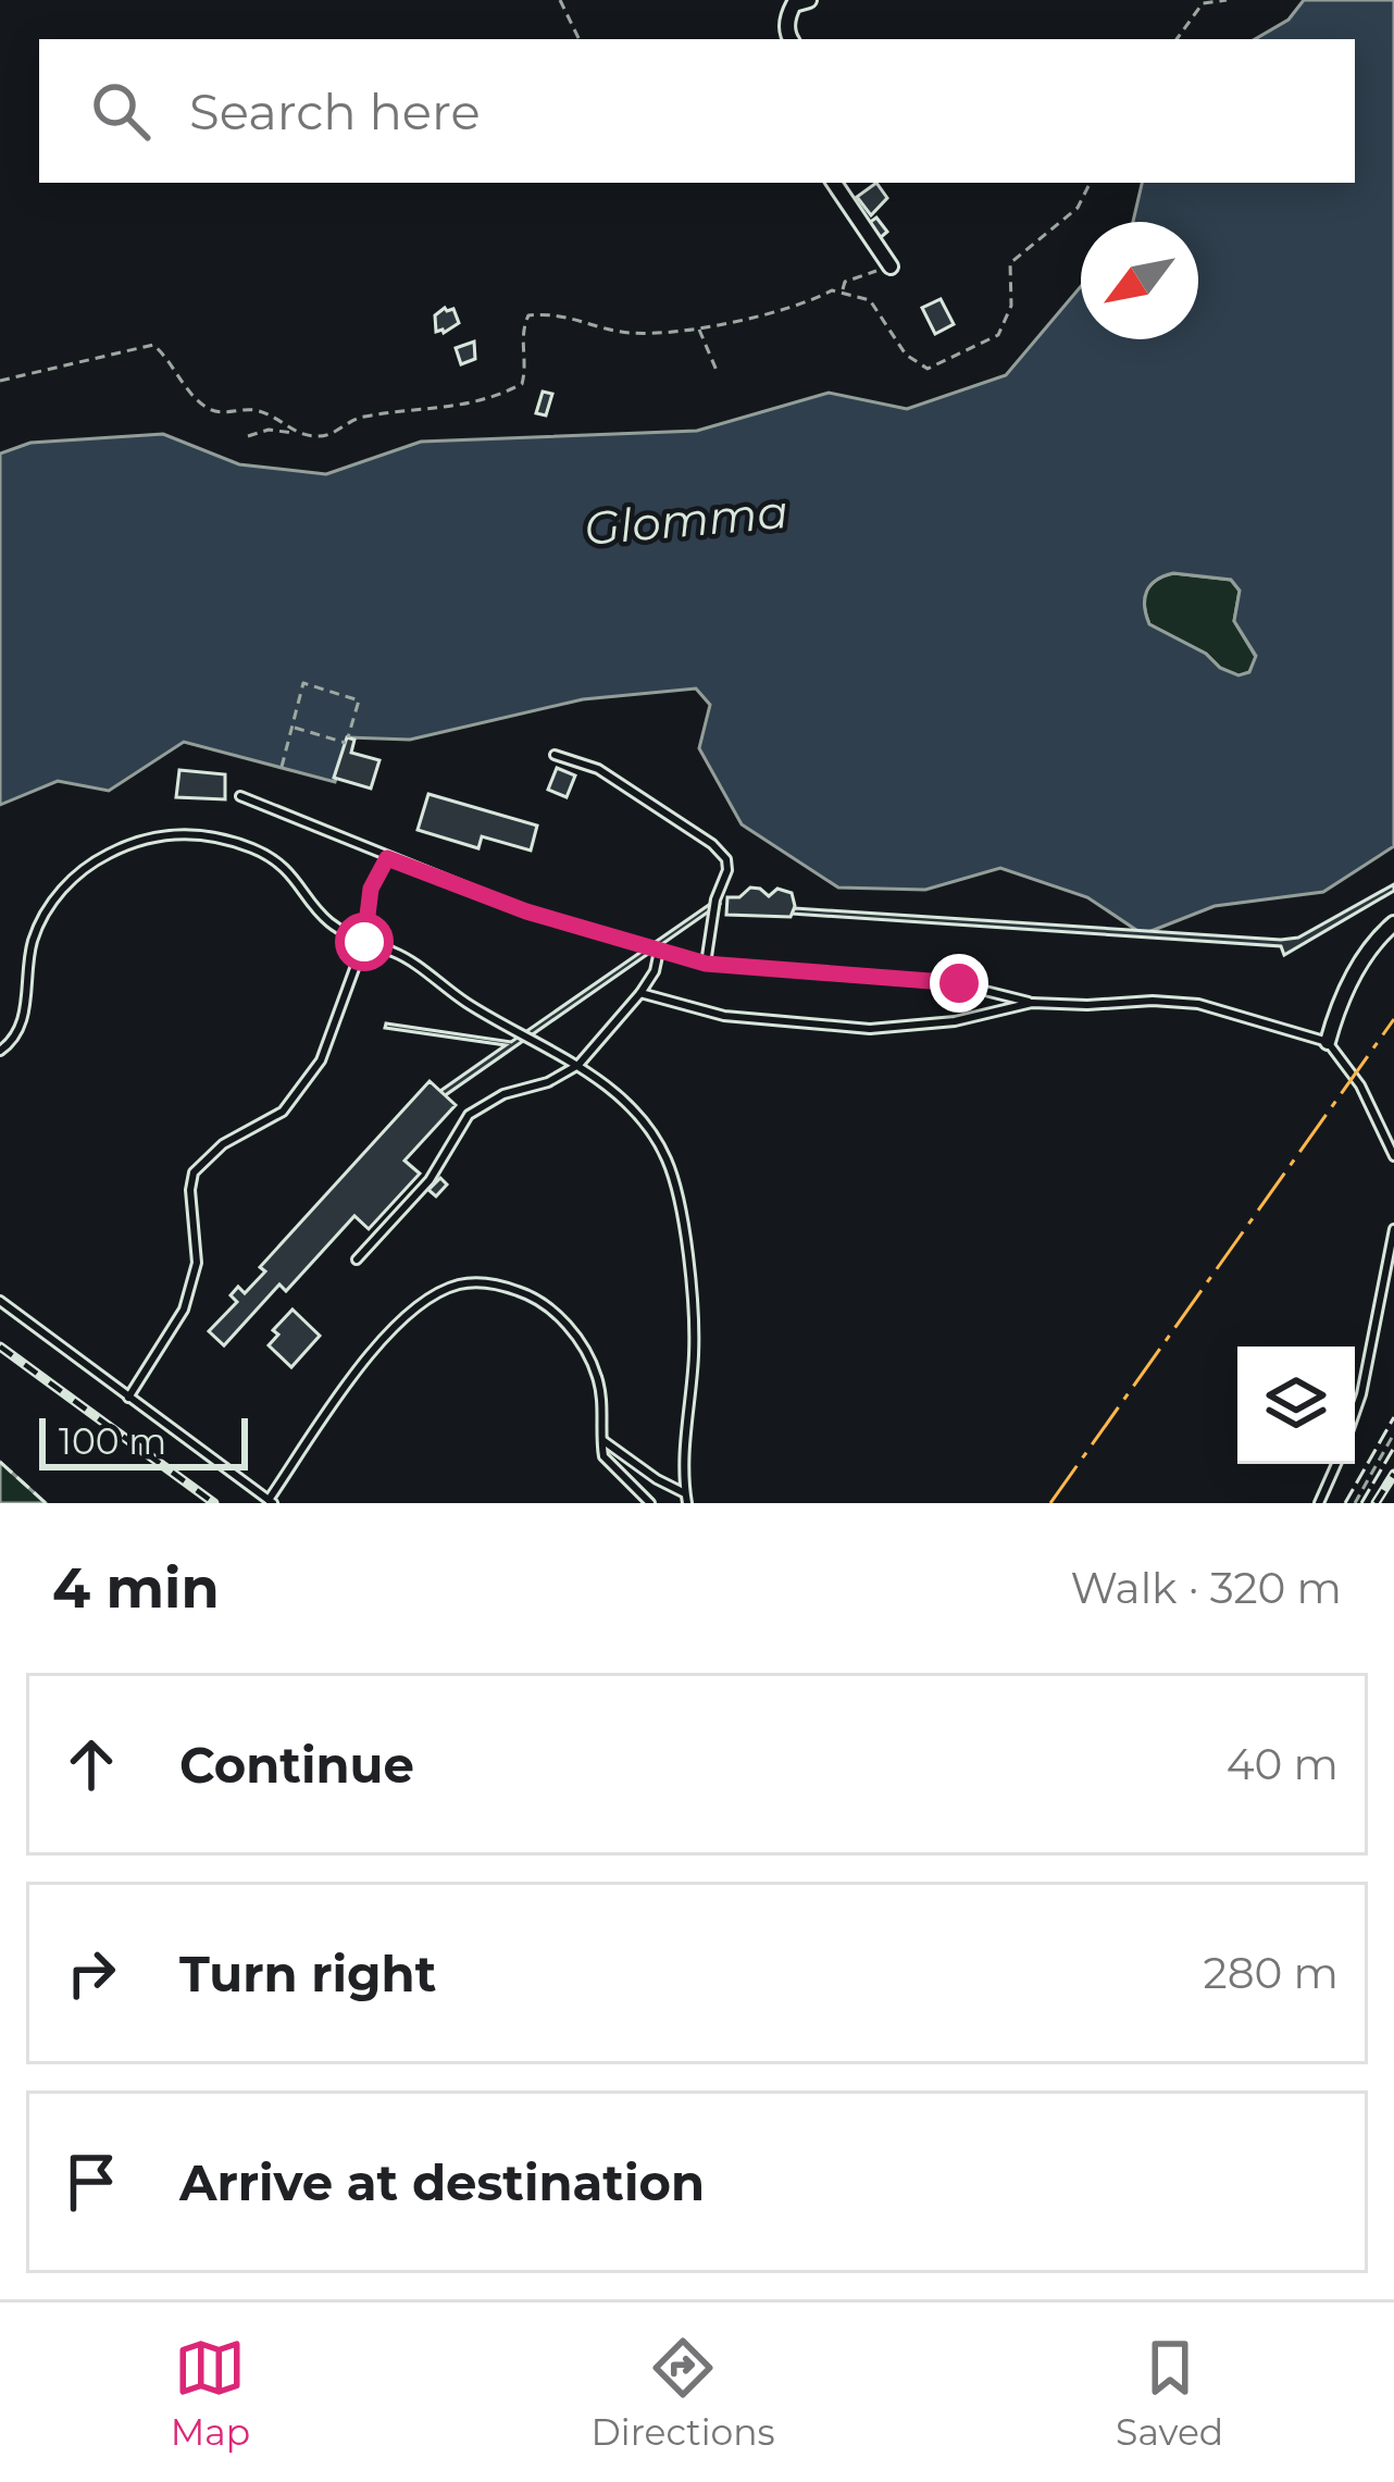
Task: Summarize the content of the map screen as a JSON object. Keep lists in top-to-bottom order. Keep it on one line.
{"water":["Glomma"],"scale_bar":"100 m","north":"bottom left","page":{"search":"Search here","scale":"100 m","heading":["4 min","Walk · 320 m"],"list":[["Continue","40 m"],["Turn right","280 m"],"Arrive at destination"],"nav":["Map","Directions","Saved"]}}
